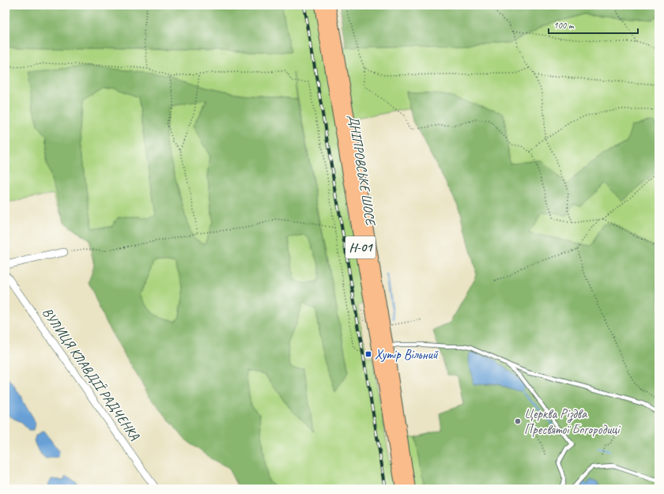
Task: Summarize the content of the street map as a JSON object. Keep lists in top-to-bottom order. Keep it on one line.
{"streets":{"main road":["ДНІПРОВСЬКЕ ШОСЕ","Н-01"],"street":["ВУЛИЦЯ КЛАВДІЇ РАДЧЕНКА"]},"places":{"transit":["Хутір Вільний"],"other":["Церква Різдва Пресвятої Богородиці"]},"scale_bar":"100 m"}
